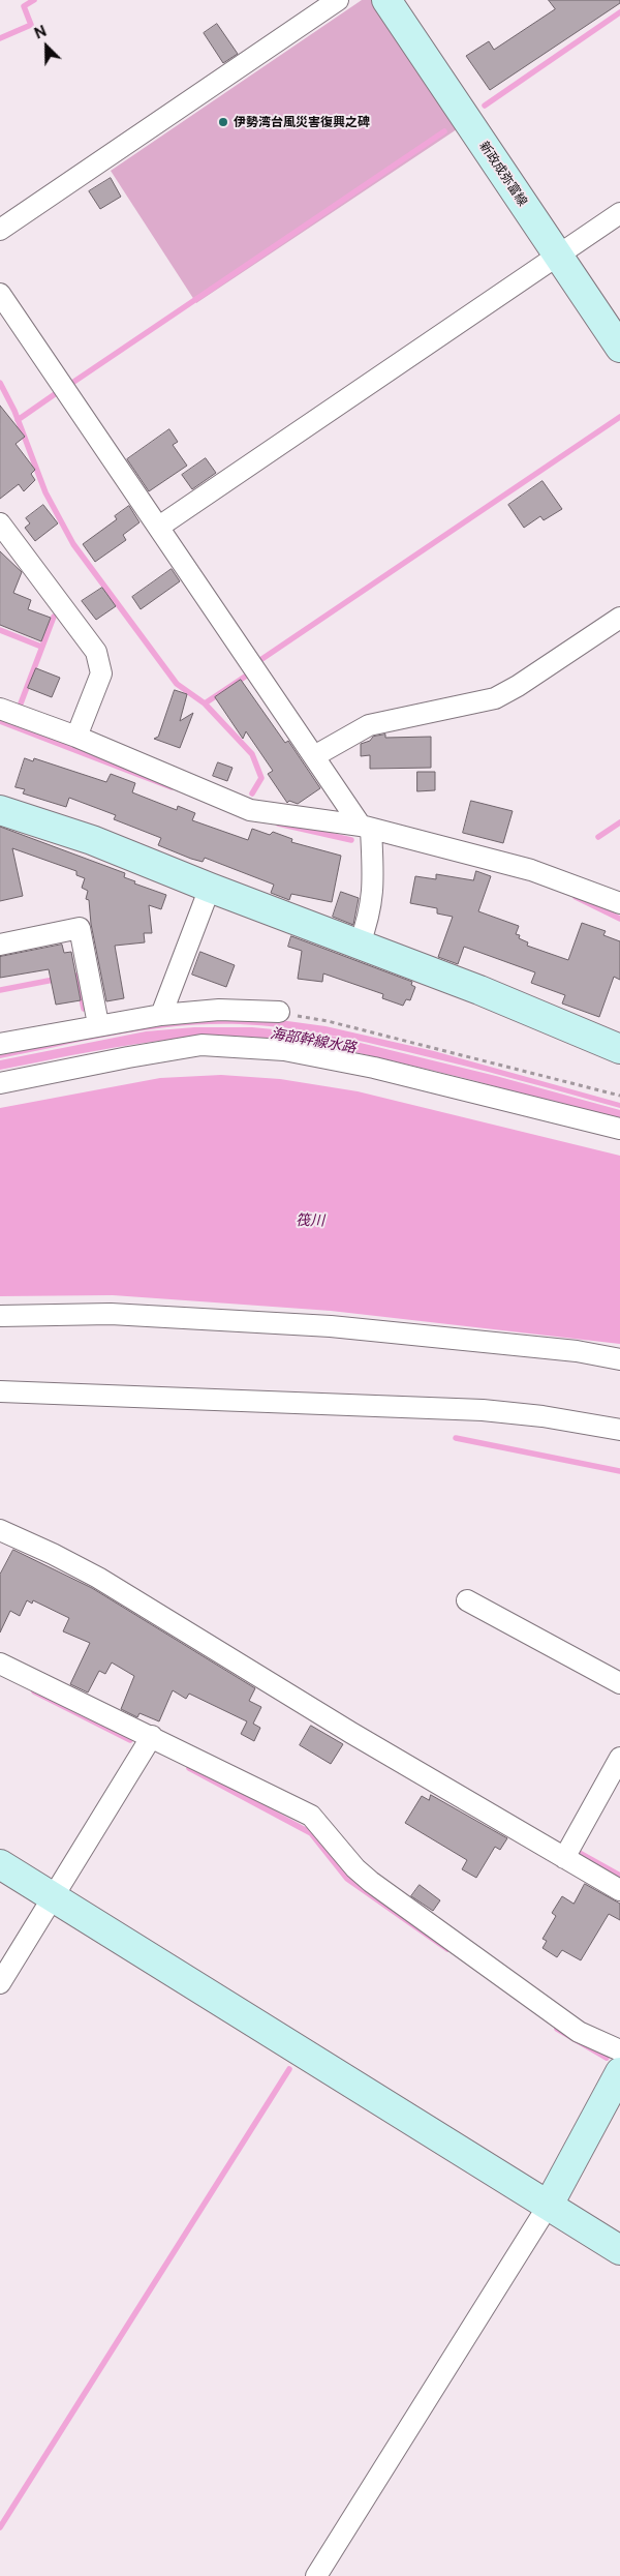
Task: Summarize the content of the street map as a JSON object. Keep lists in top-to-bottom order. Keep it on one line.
{"streets":{"street":["新政成弥富線"]},"water":["海部幹線水路","筏川"],"places":["伊勢湾台風災害復興之碑"],"north":"top left"}
